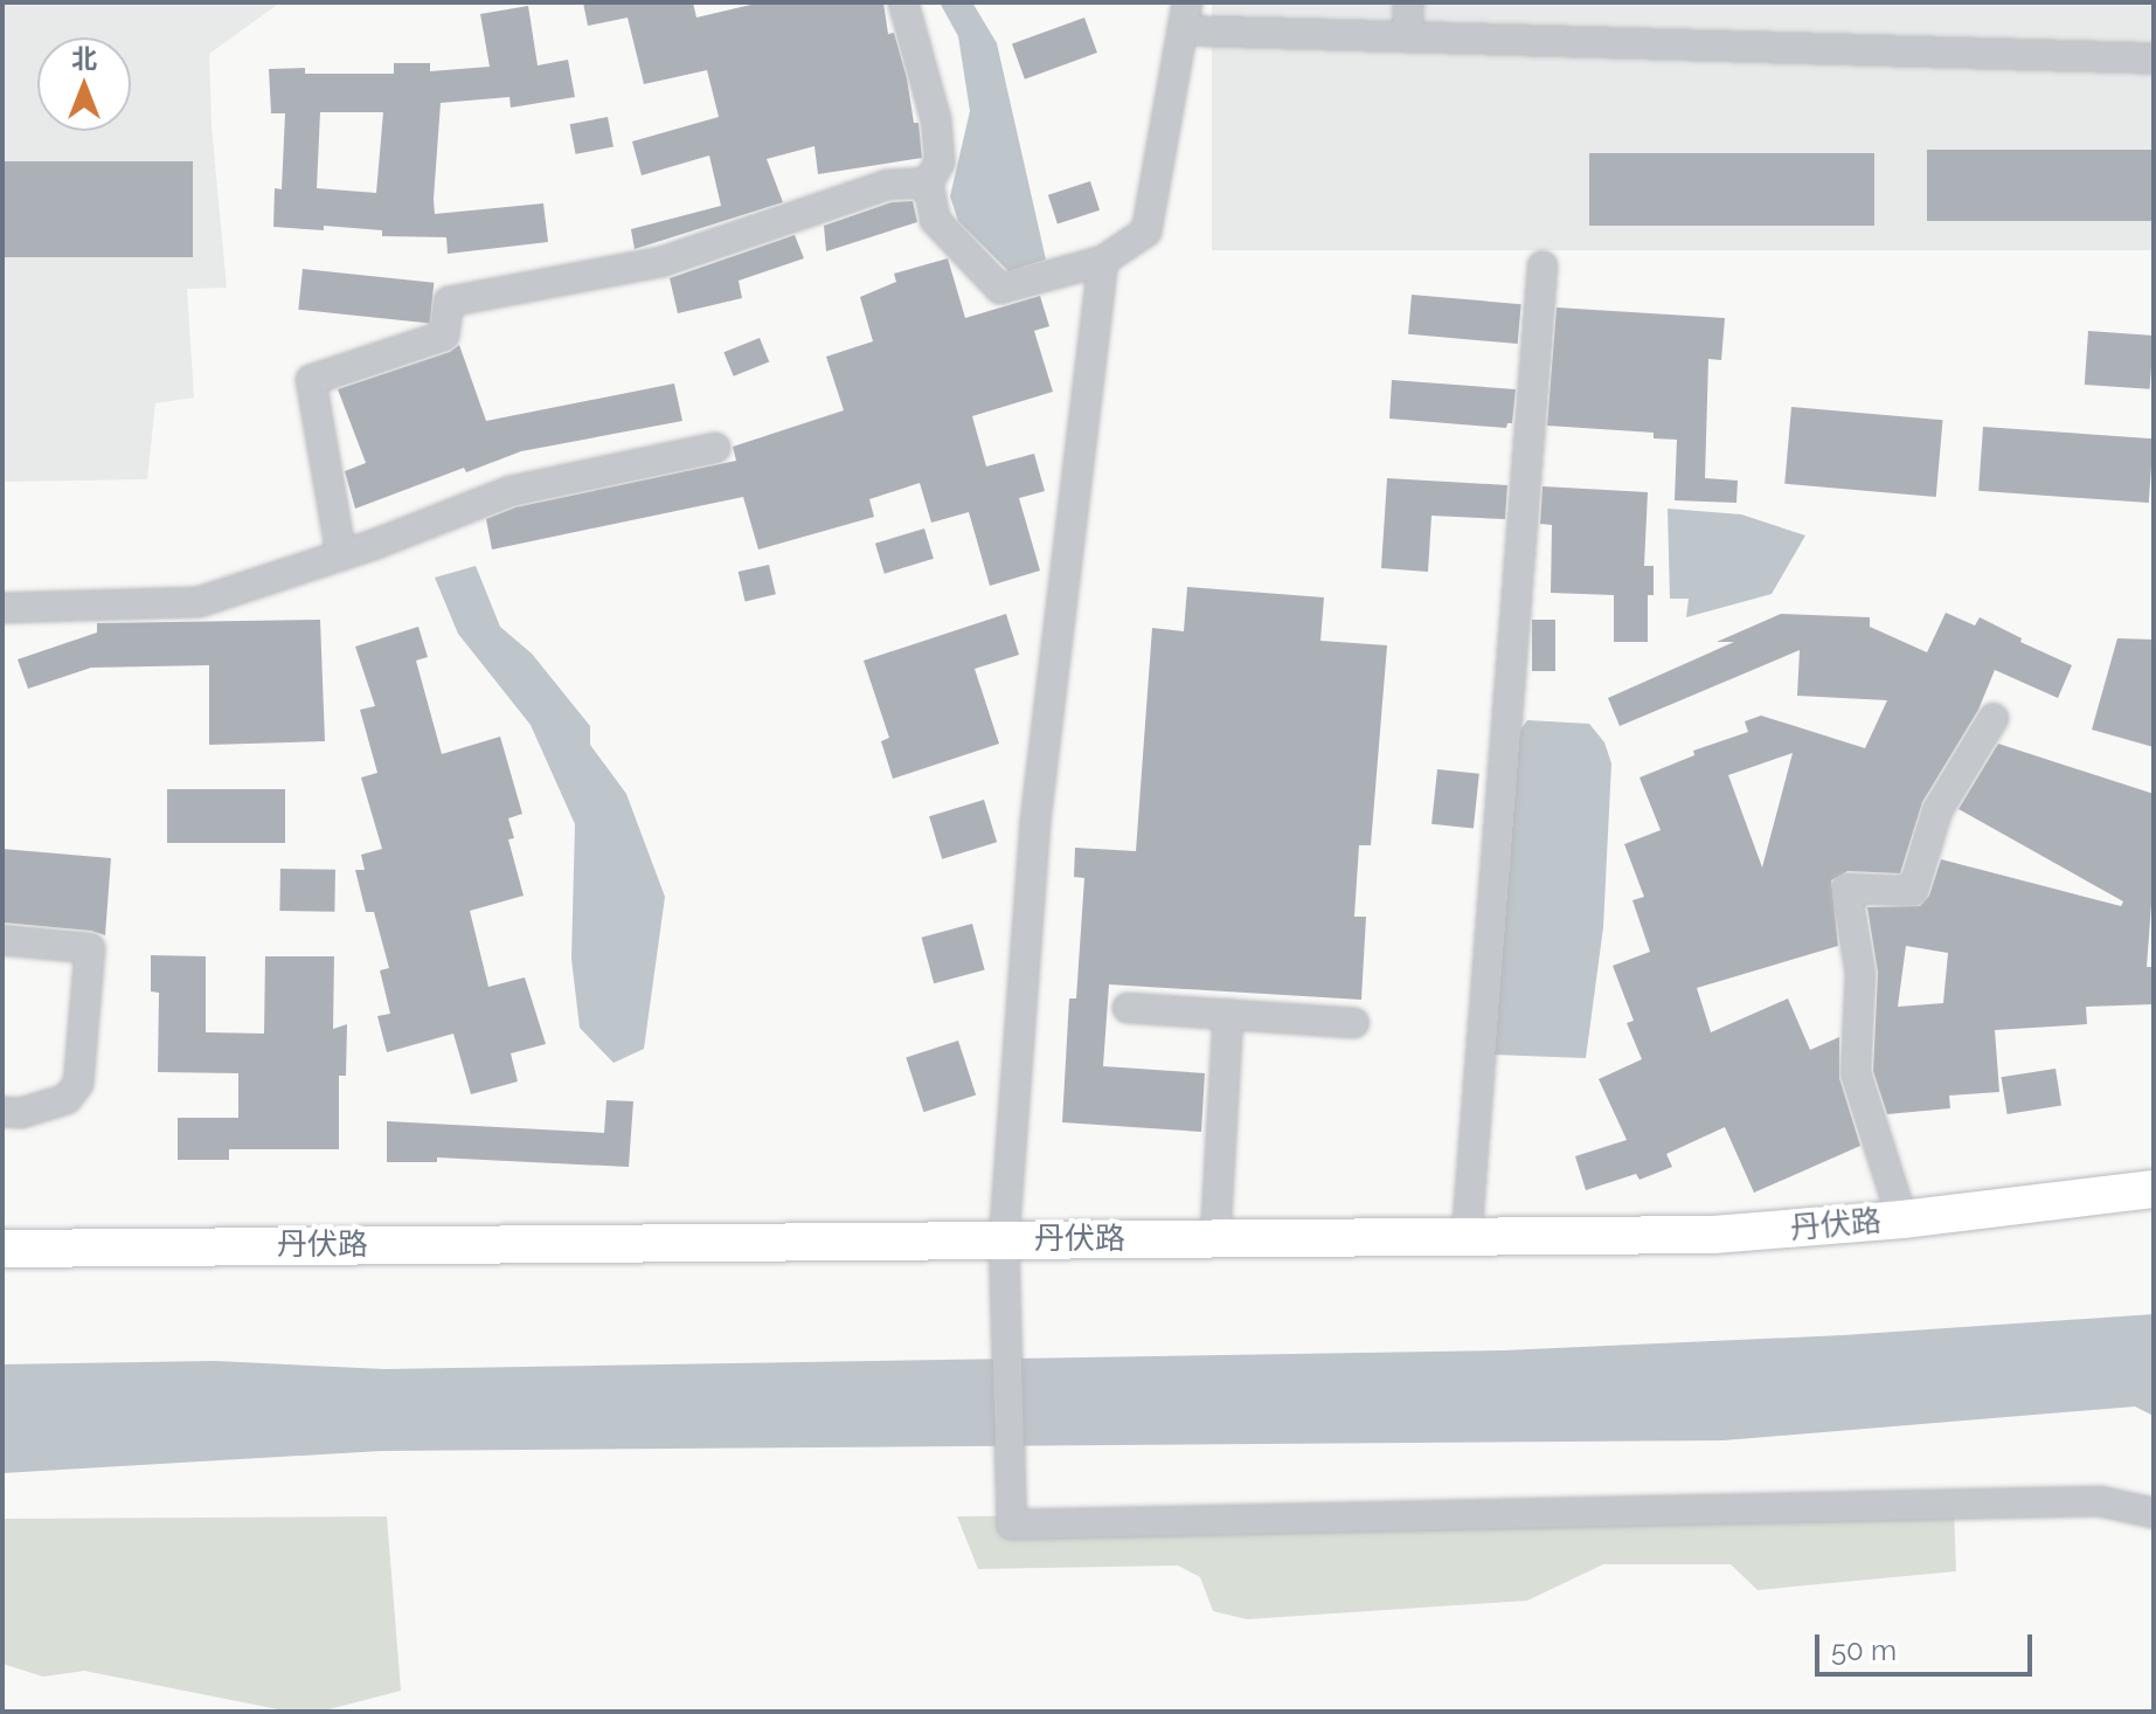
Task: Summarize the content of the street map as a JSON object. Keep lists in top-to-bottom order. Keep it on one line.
{"streets":{"main road":["丹伏路"]},"scale_bar":"50 m","north":"top"}
